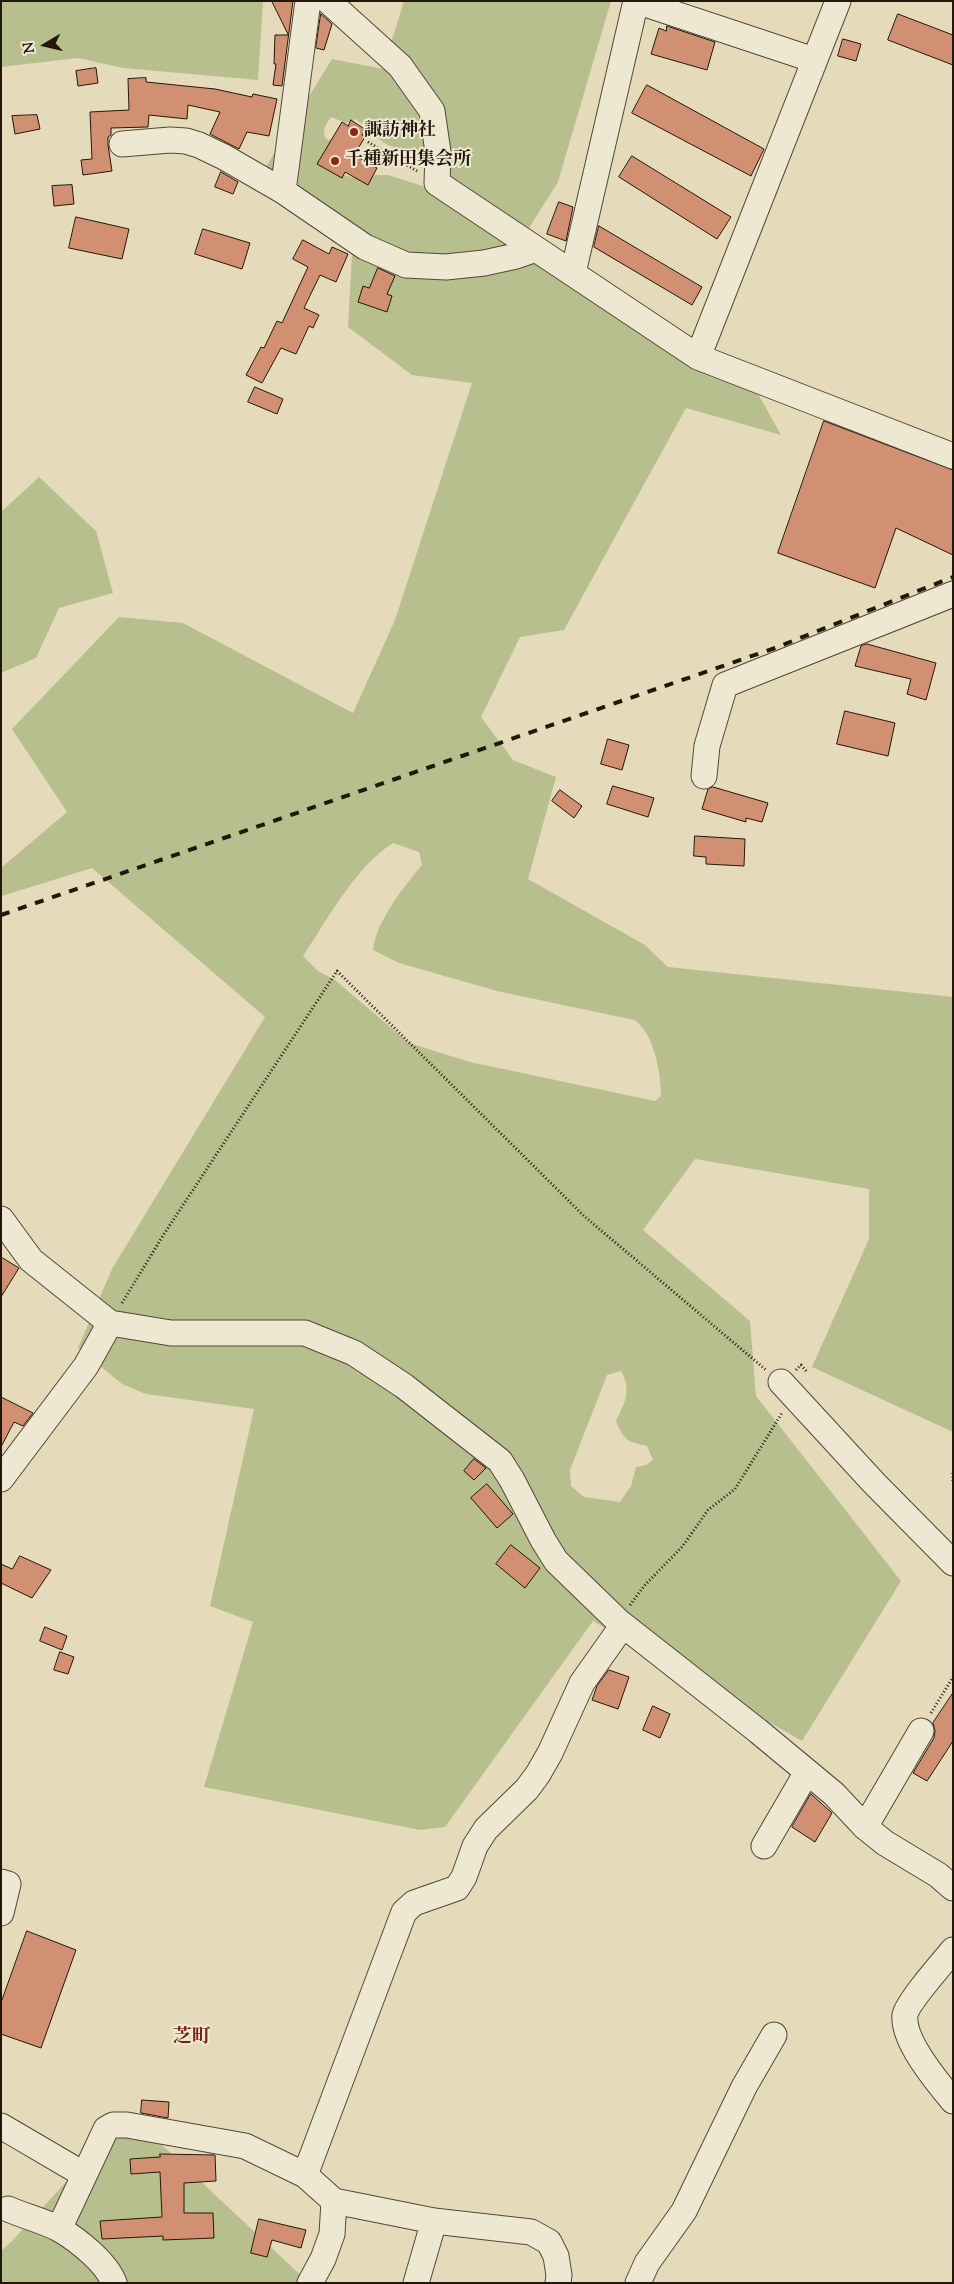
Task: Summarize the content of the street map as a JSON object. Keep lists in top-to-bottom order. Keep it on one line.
{"districts":["芝町"],"places":["諏訪神社","千種新田集会所"],"north":"left"}
